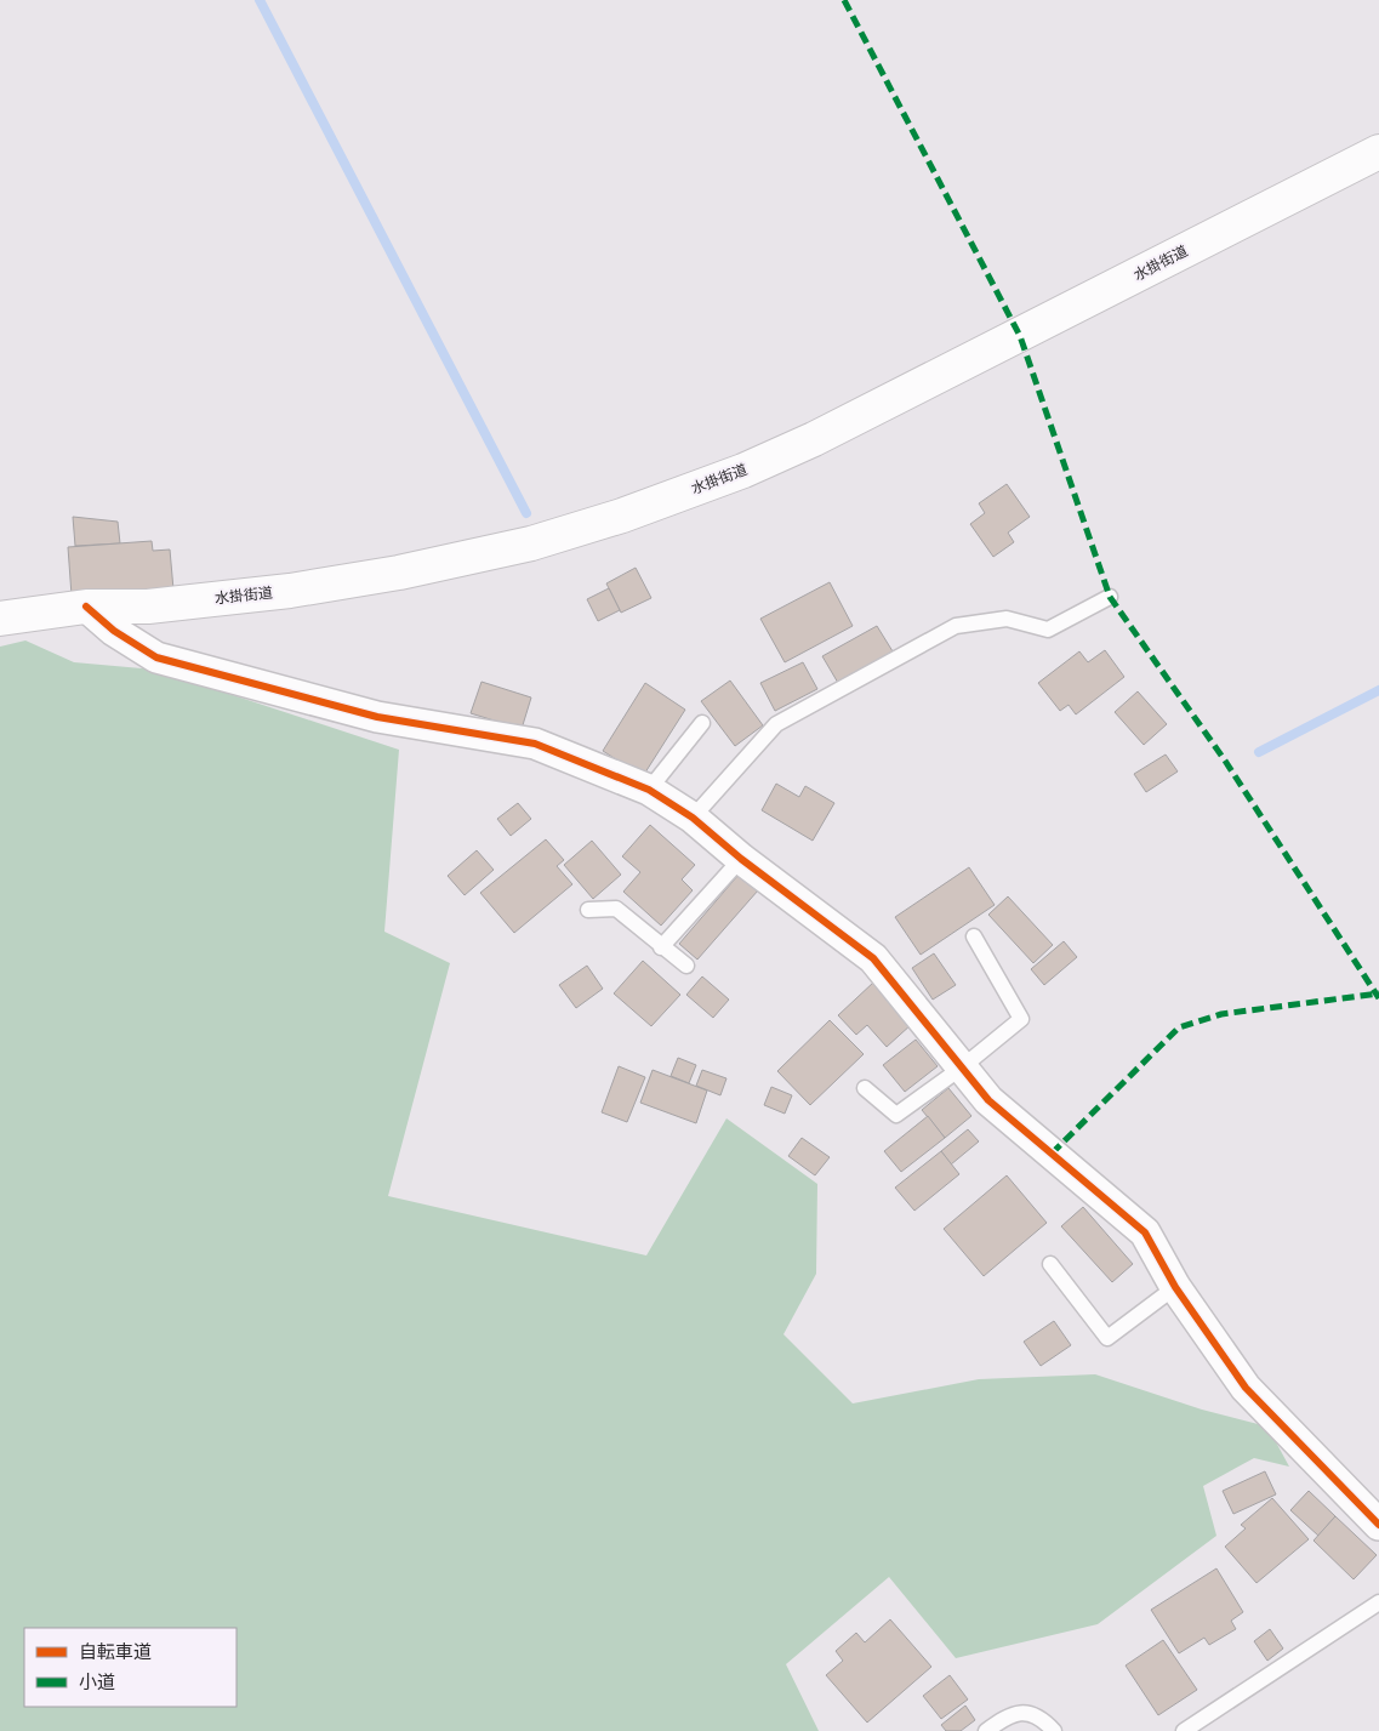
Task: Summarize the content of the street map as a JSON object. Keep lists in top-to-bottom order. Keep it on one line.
{"streets":{"main road":["水掛街道"]},"legend":["自転車道","小道"]}
